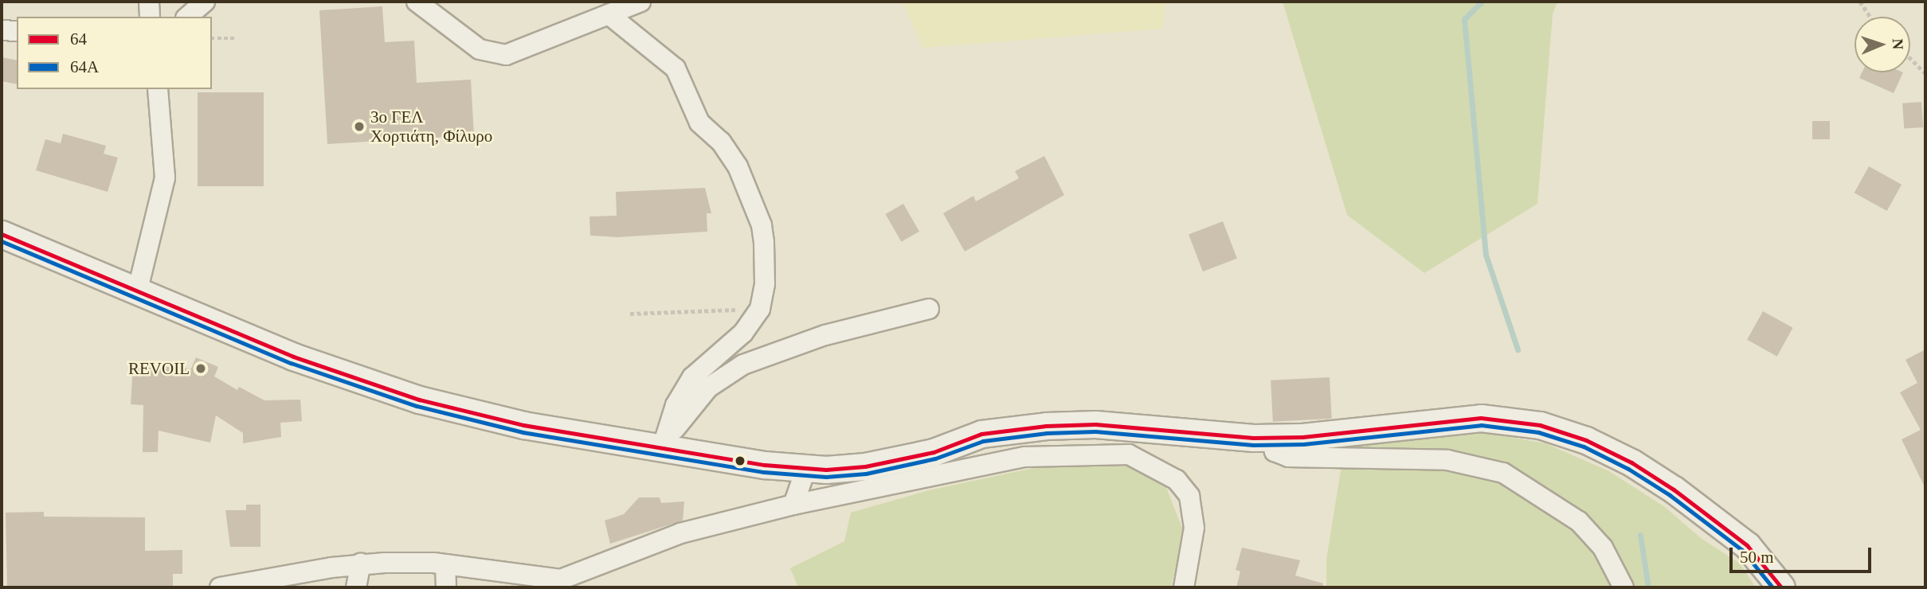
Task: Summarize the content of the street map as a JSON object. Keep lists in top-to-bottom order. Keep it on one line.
{"places":["3ο ΓΕΛ Χορτιάτη, Φίλυρο","REVOIL"],"lines":["transit line 64","transit line 64Α"],"legend":["64","64Α"],"scale_bar":"50 m","north":"right"}
